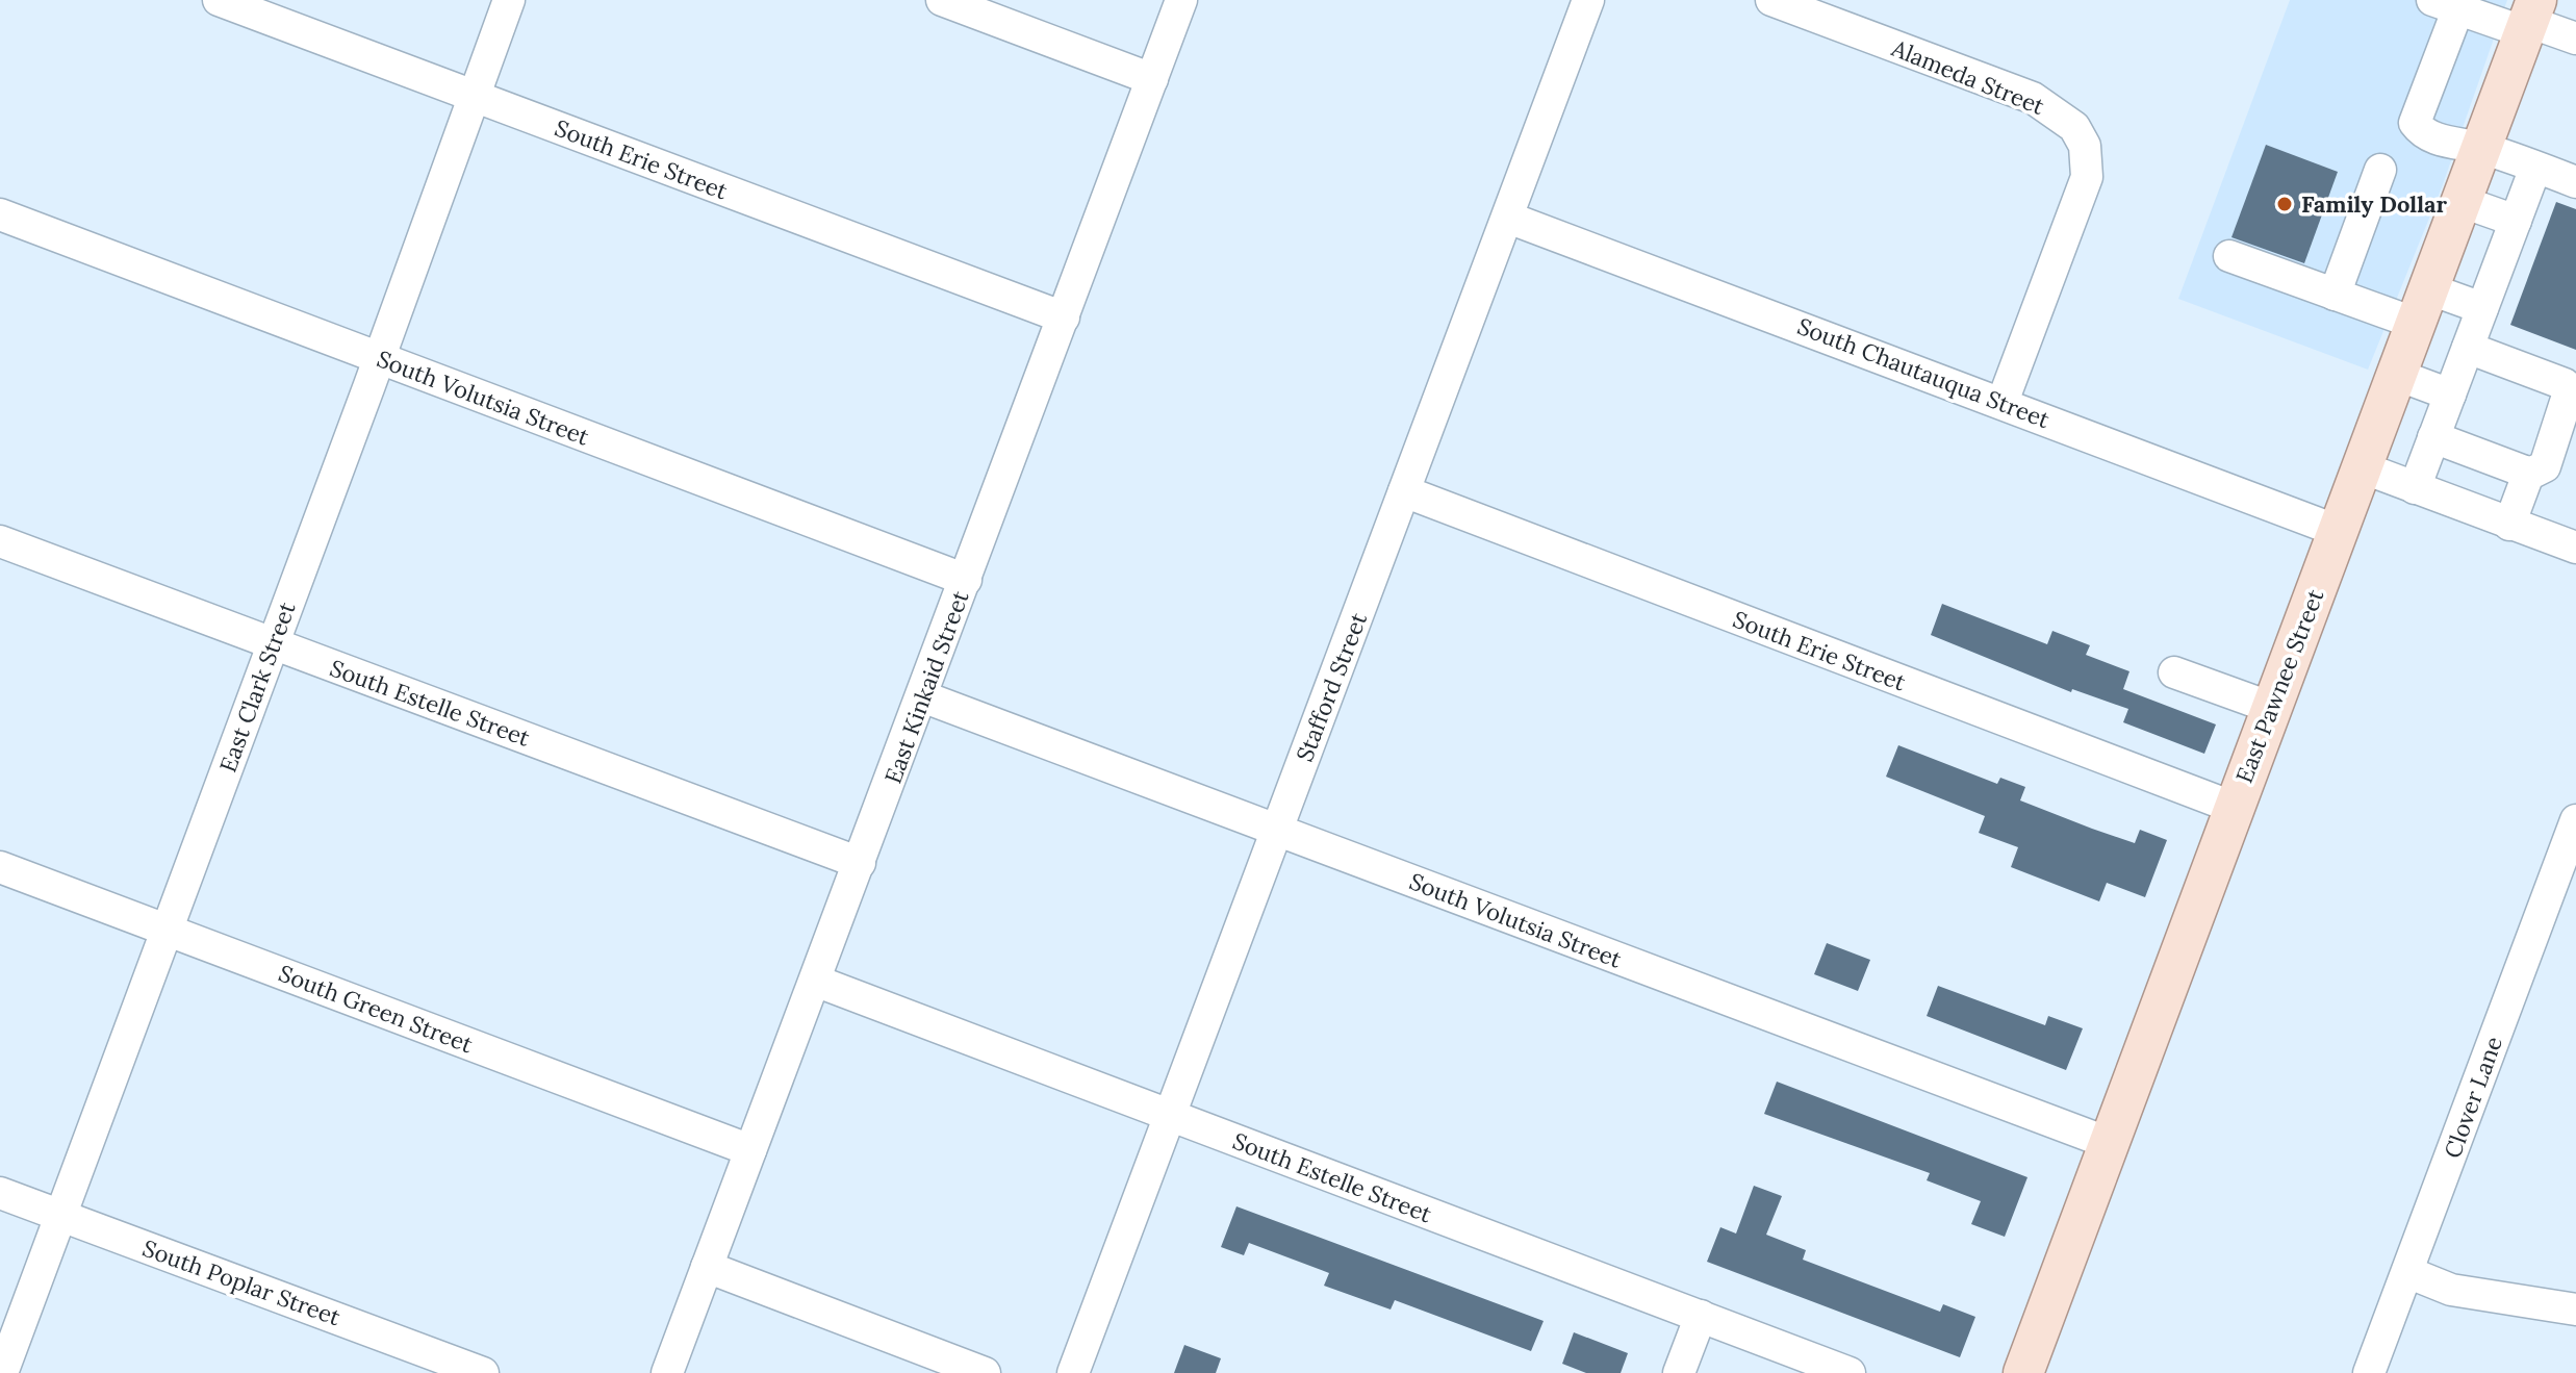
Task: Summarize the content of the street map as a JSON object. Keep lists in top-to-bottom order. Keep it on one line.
{"streets":{"main road":["East Pawnee Street"],"street":["Alameda Street","South Erie Street","South Chautauqua Street","South Volutsia Street","East Clark Street","East Kinkaid Street","Stafford Street","South Estelle Street","South Green Street","Clover Lane","South Poplar Street"]},"crossings":[["Alameda Street","South Chautauqua Street"],["South Erie Street","East Pawnee Street"],["South Erie Street","East Clark Street"],["South Erie Street","East Kinkaid Street"],["South Erie Street","Stafford Street"],["South Chautauqua Street","East Pawnee Street"],["South Chautauqua Street","Stafford Street"],["South Volutsia Street","East Pawnee Street"],["South Volutsia Street","East Clark Street"],["South Volutsia Street","East Kinkaid Street"],["South Volutsia Street","Stafford Street"],["East Clark Street","South Estelle Street"],["East Clark Street","South Green Street"],["East Clark Street","South Poplar Street"],["East Kinkaid Street","South Estelle Street"],["East Kinkaid Street","South Green Street"],["Stafford Street","South Estelle Street"]],"places":["Family Dollar"]}
